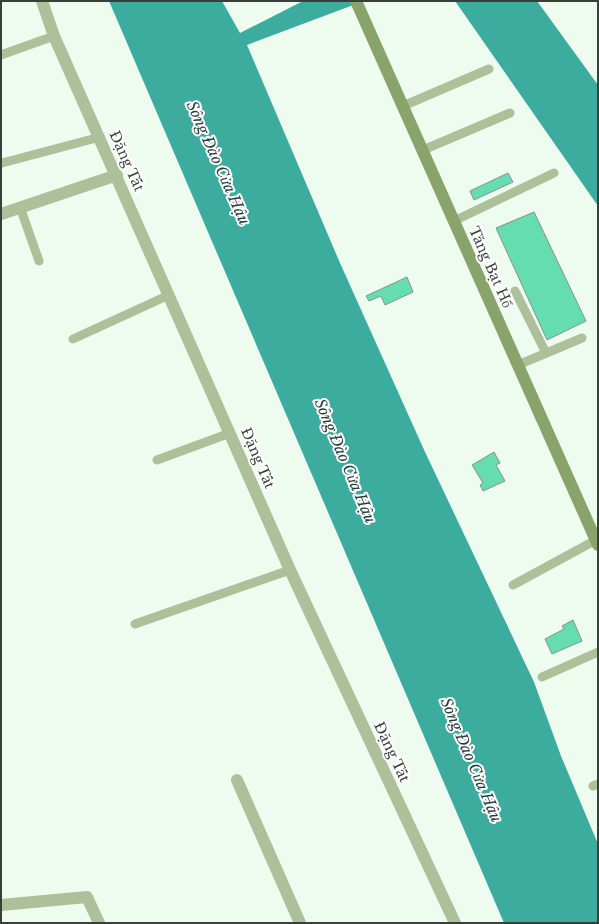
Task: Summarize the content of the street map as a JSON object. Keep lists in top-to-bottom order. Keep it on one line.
{"streets":{"main road":["Tăng Bạt Hổ"],"street":["Đặng Tất"]},"water":["Sông Đào Cửa Hậu"]}
